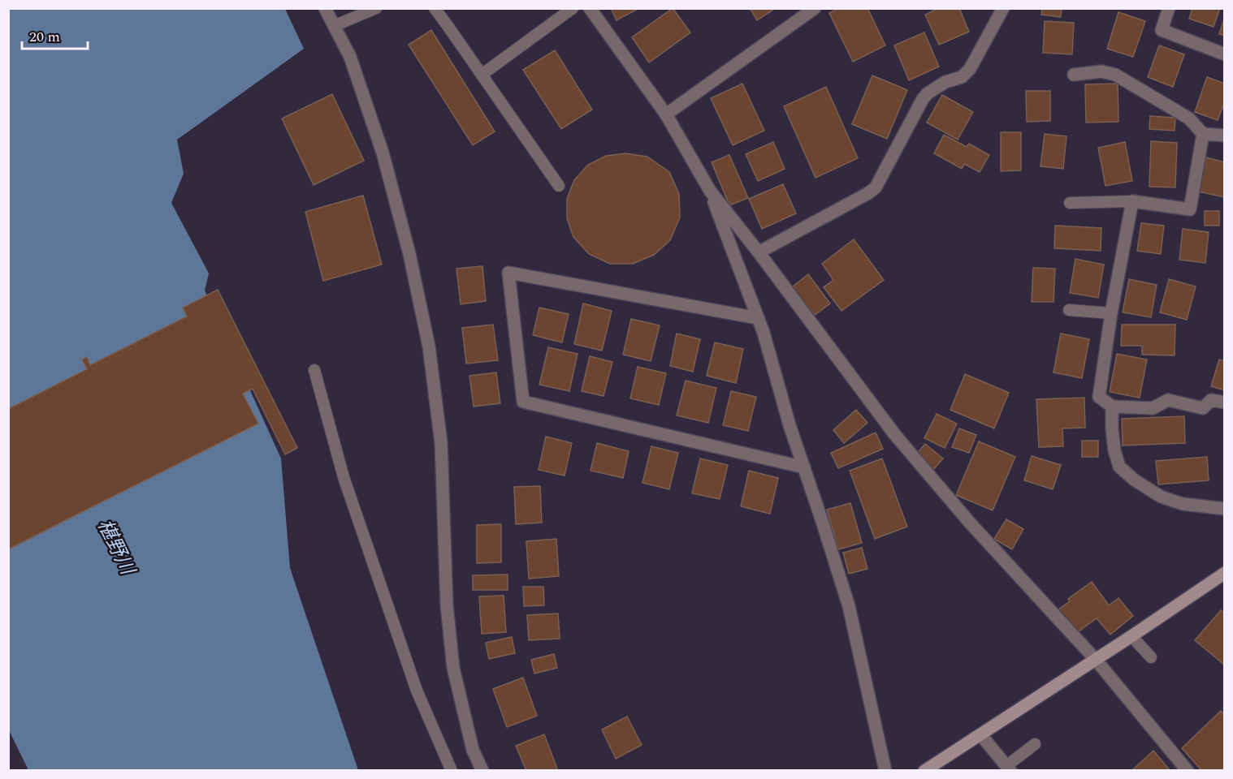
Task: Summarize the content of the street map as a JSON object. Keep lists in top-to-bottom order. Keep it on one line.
{"water":["椹野川"],"scale_bar":"20 m"}
